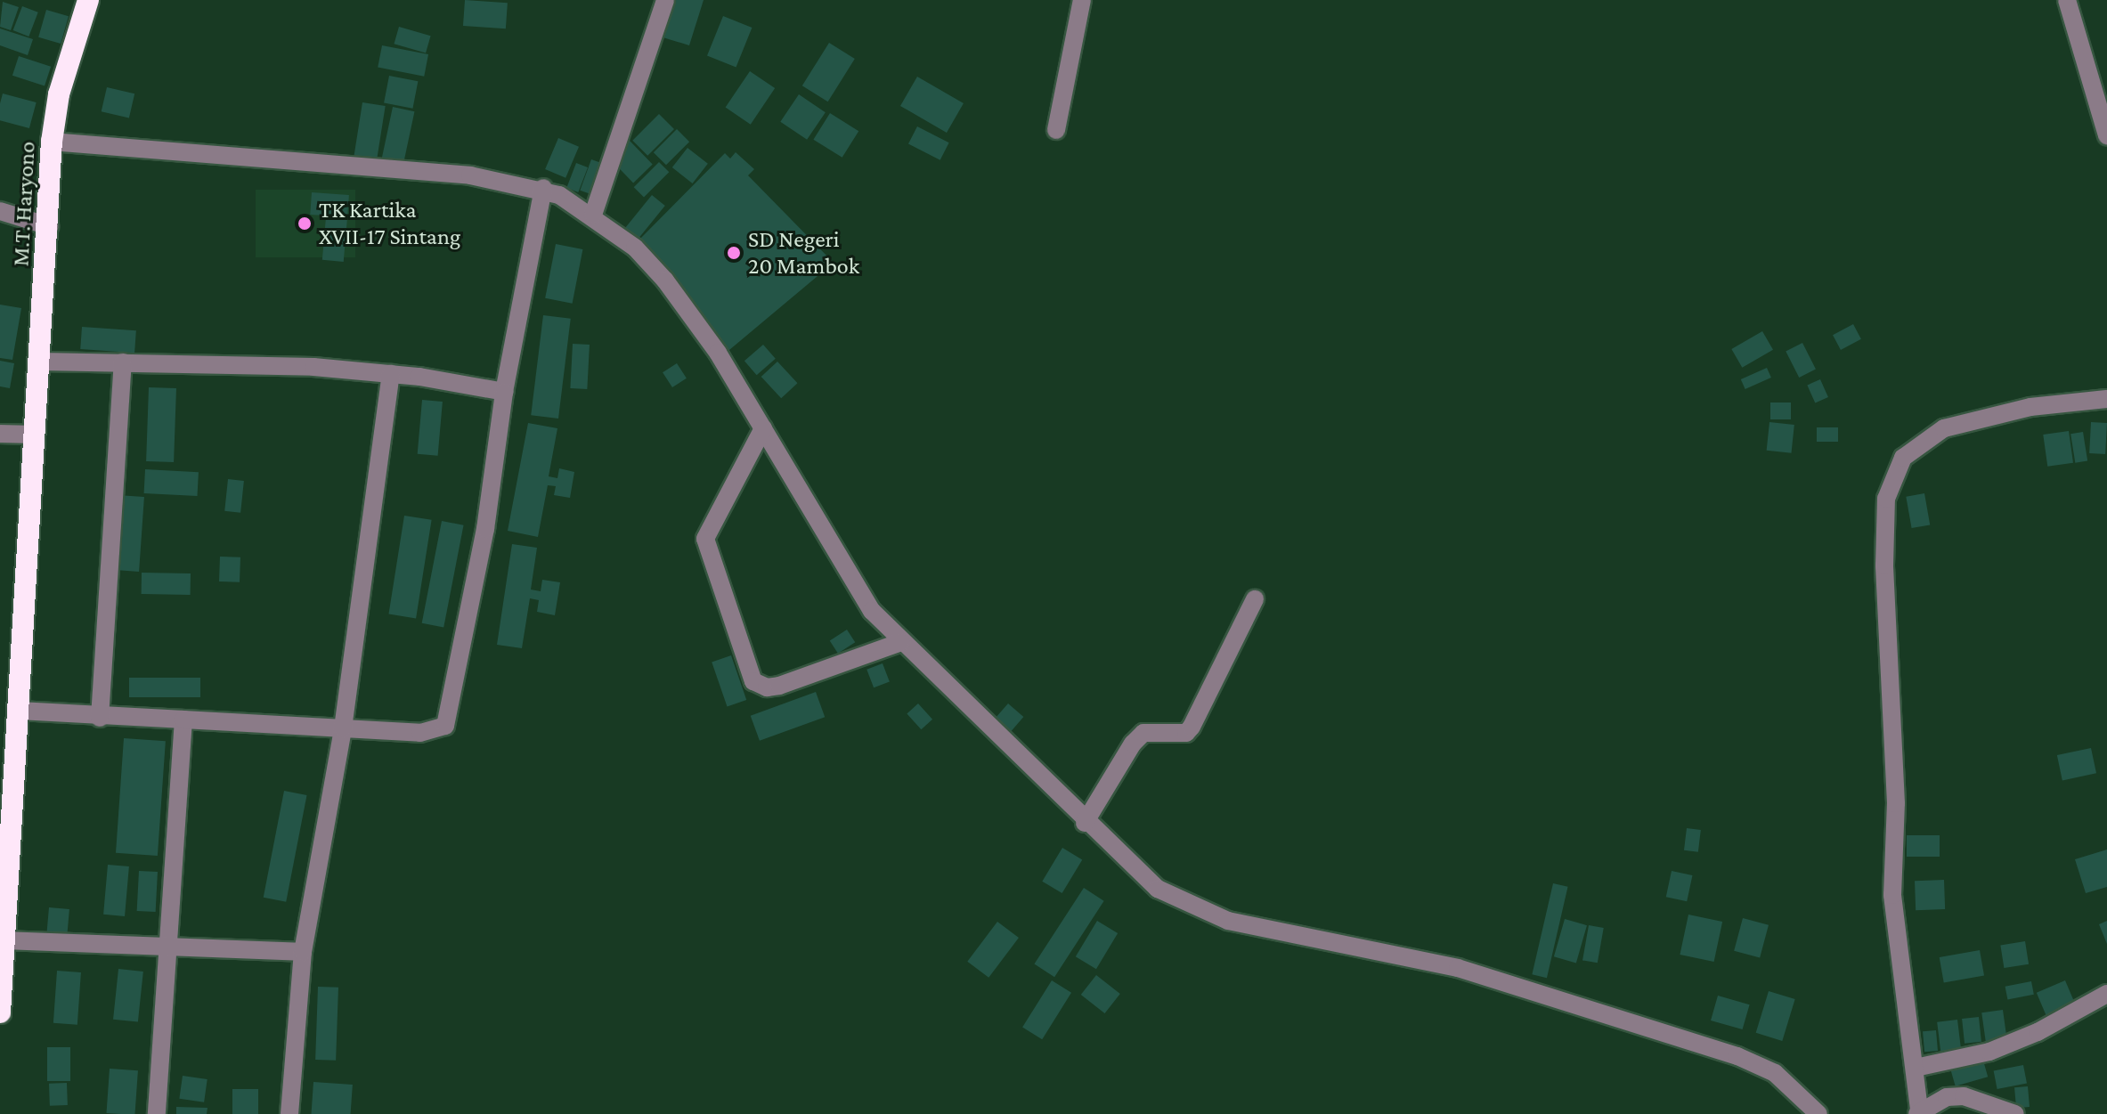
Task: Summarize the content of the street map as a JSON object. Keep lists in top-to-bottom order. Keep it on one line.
{"streets":{"highway":["M.T. Haryono"]},"places":["TK Kartika XVII-17 Sintang","SD Negeri 20 Mambok"]}
